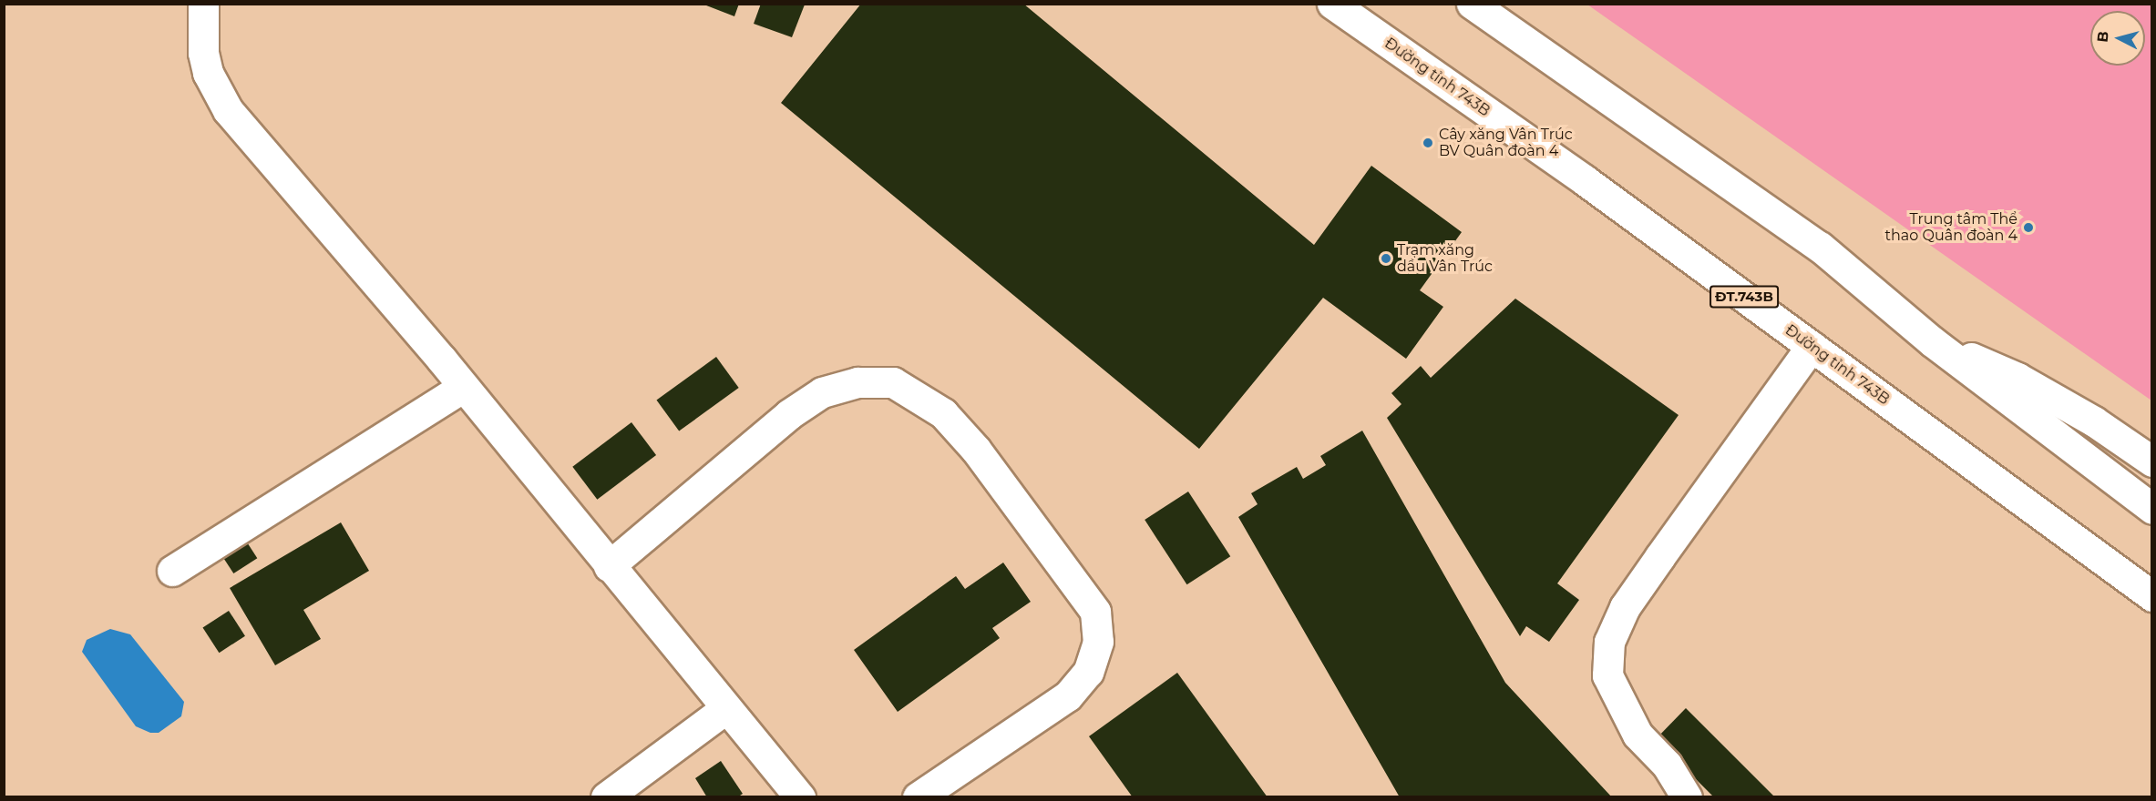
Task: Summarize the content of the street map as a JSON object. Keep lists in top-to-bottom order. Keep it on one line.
{"streets":{"main road":["Đường tỉnh 743B","ĐT.743B"]},"places":["Cây xăng Vân Trúc BV Quân đoàn 4","Trung tâm Thể thao Quân đoàn 4","Trạm xăng dầu Vân Trúc"],"north":"left"}
